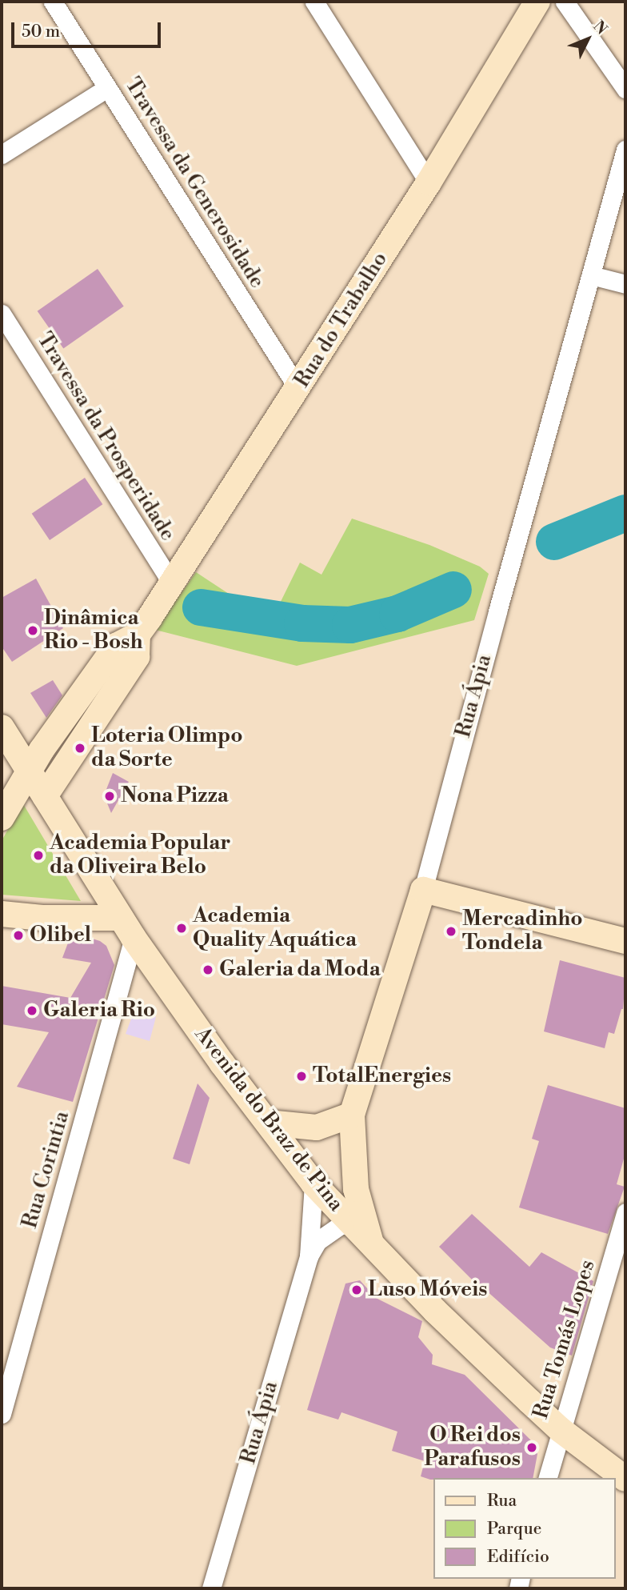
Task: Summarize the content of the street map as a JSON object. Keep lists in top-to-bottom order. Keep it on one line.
{"streets":{"main road":["Rua do Trabalho","Rua Ápia","Avenida do Braz de Pina"],"street":["Travessa da Generosidade","Travessa da Prosperidade","Rua Corintia","Rua Tomás Lopes"]},"crossings":[["Travessa da Generosidade","Rua do Trabalho"],["Rua do Trabalho","Travessa da Prosperidade"],["Rua do Trabalho","Avenida do Braz de Pina"],["Rua Ápia","Avenida do Braz de Pina"],["Avenida do Braz de Pina","Rua Corintia"],["Avenida do Braz de Pina","Rua Tomás Lopes"]],"places":["Dinâmica Rio - Bosh","Loteria Olimpo da Sorte","Nona Pizza","Academia Popular da Oliveira Belo","Academia Quality Aquática","Mercadinho Tondela","Olibel","Galeria da Moda","Galeria Rio","TotalEnergies","Luso Móveis","O Rei dos Parafusos"],"legend":["Rua","Parque","Edifício"],"scale_bar":"50 m","north":"top right"}
